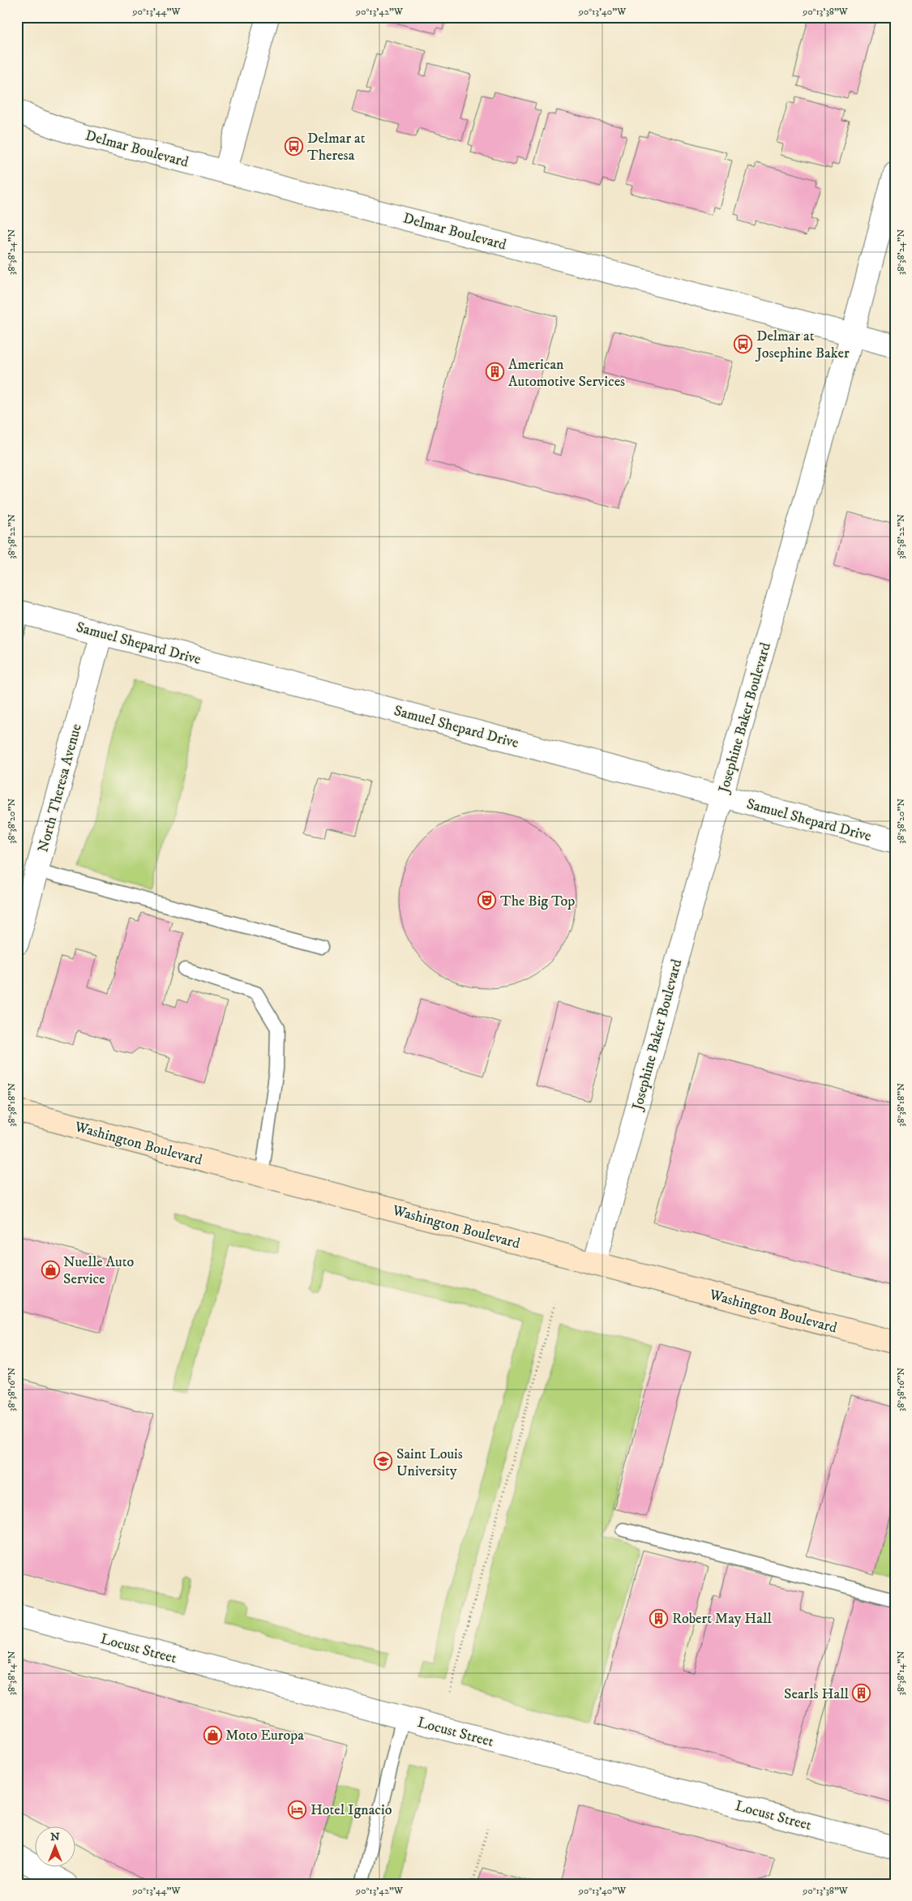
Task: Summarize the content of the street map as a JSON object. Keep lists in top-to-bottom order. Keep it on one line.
{"streets":{"main road":["Washington Boulevard"],"street":["Delmar Boulevard","Samuel Shepard Drive","Josephine Baker Boulevard","North Theresa Avenue","Locust Street"]},"crossings":[["Delmar Boulevard","Josephine Baker Boulevard"],["Samuel Shepard Drive","Josephine Baker Boulevard"],["Samuel Shepard Drive","North Theresa Avenue"],["Josephine Baker Boulevard","Washington Boulevard"]],"places":{"bus stop":["Delmar at Theresa","Delmar at Josephine Baker"],"building":["American Automotive Services","Robert May Hall","Searls Hall"],"theatre":["The Big Top"],"shop":["Nuelle Auto Service","Moto Europa"],"school or university":["Saint Louis University"],"hotel":["Hotel Ignacio"]},"north":"top","coordinates":["90°13'44\"W","90°13'42\"W","90°13'40\"W","90°13'38\"W","38°38'24\"N","38°38'22\"N","38°38'20\"N","38°38'18\"N","38°38'16\"N","38°38'14\"N"]}
